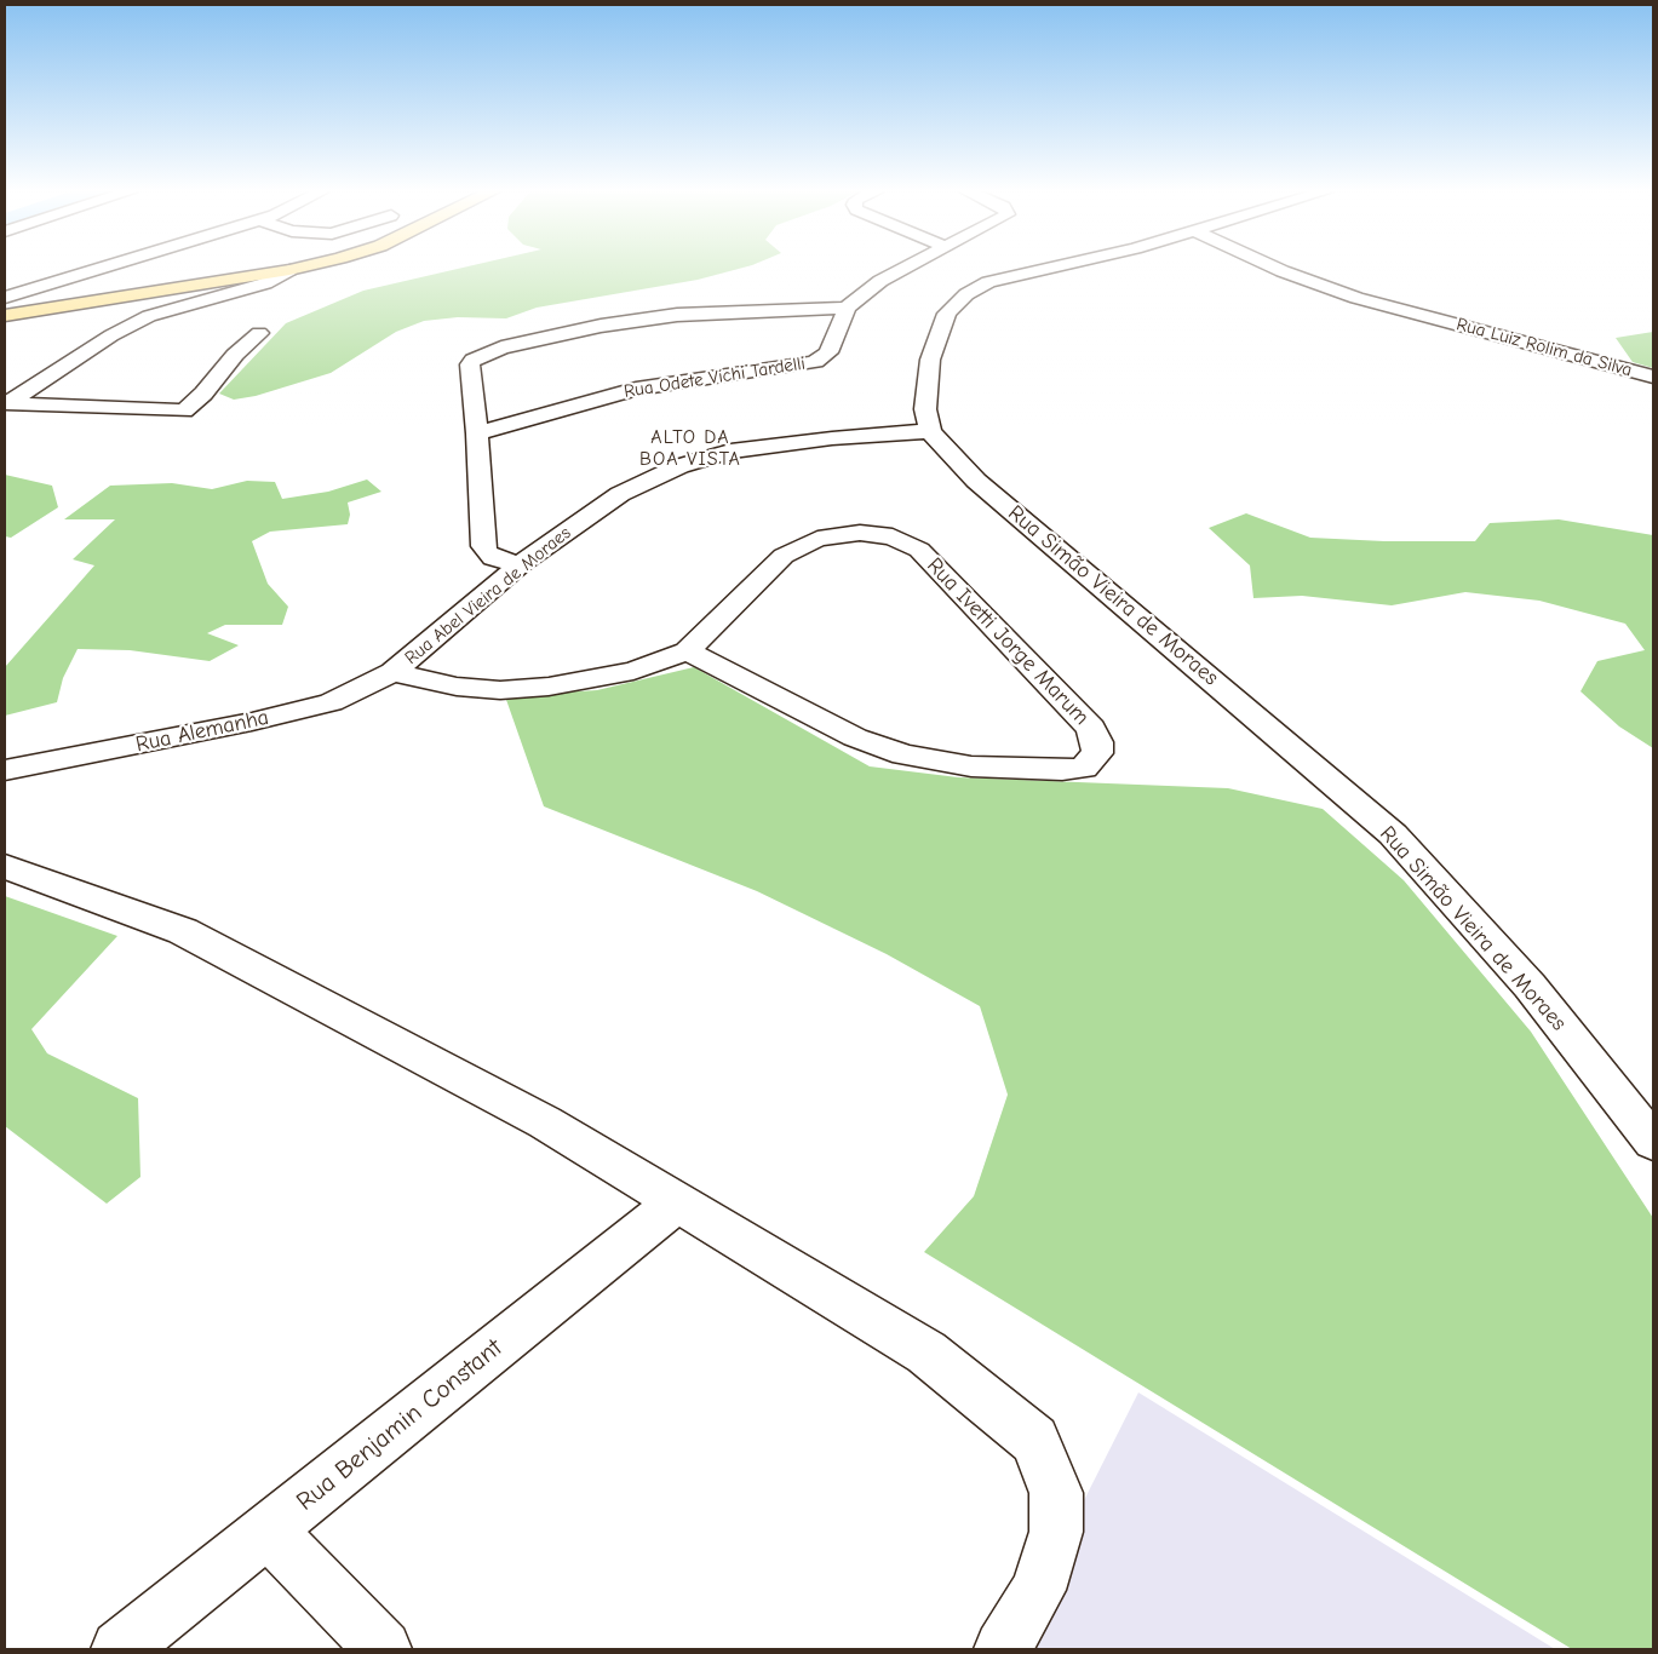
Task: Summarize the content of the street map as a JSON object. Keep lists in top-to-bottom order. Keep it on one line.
{"streets":{"street":["Rua Luiz Rolim da Silva","Rua Odete Vichi Tardelli","Rua Abel Vieira de Moraes","Rua Simão Vieira de Moraes","Rua Ivetti Jorge Marum","Rua Alemanha","Rua Benjamin Constant"]},"crossings":[["Rua Abel Vieira de Moraes","Rua Simão Vieira de Moraes"],["Rua Abel Vieira de Moraes","Rua Ivetti Jorge Marum"],["Rua Abel Vieira de Moraes","Rua Alemanha"],["Rua Ivetti Jorge Marum","Rua Alemanha"]],"districts":["ALTO DA BOA VISTA"]}
